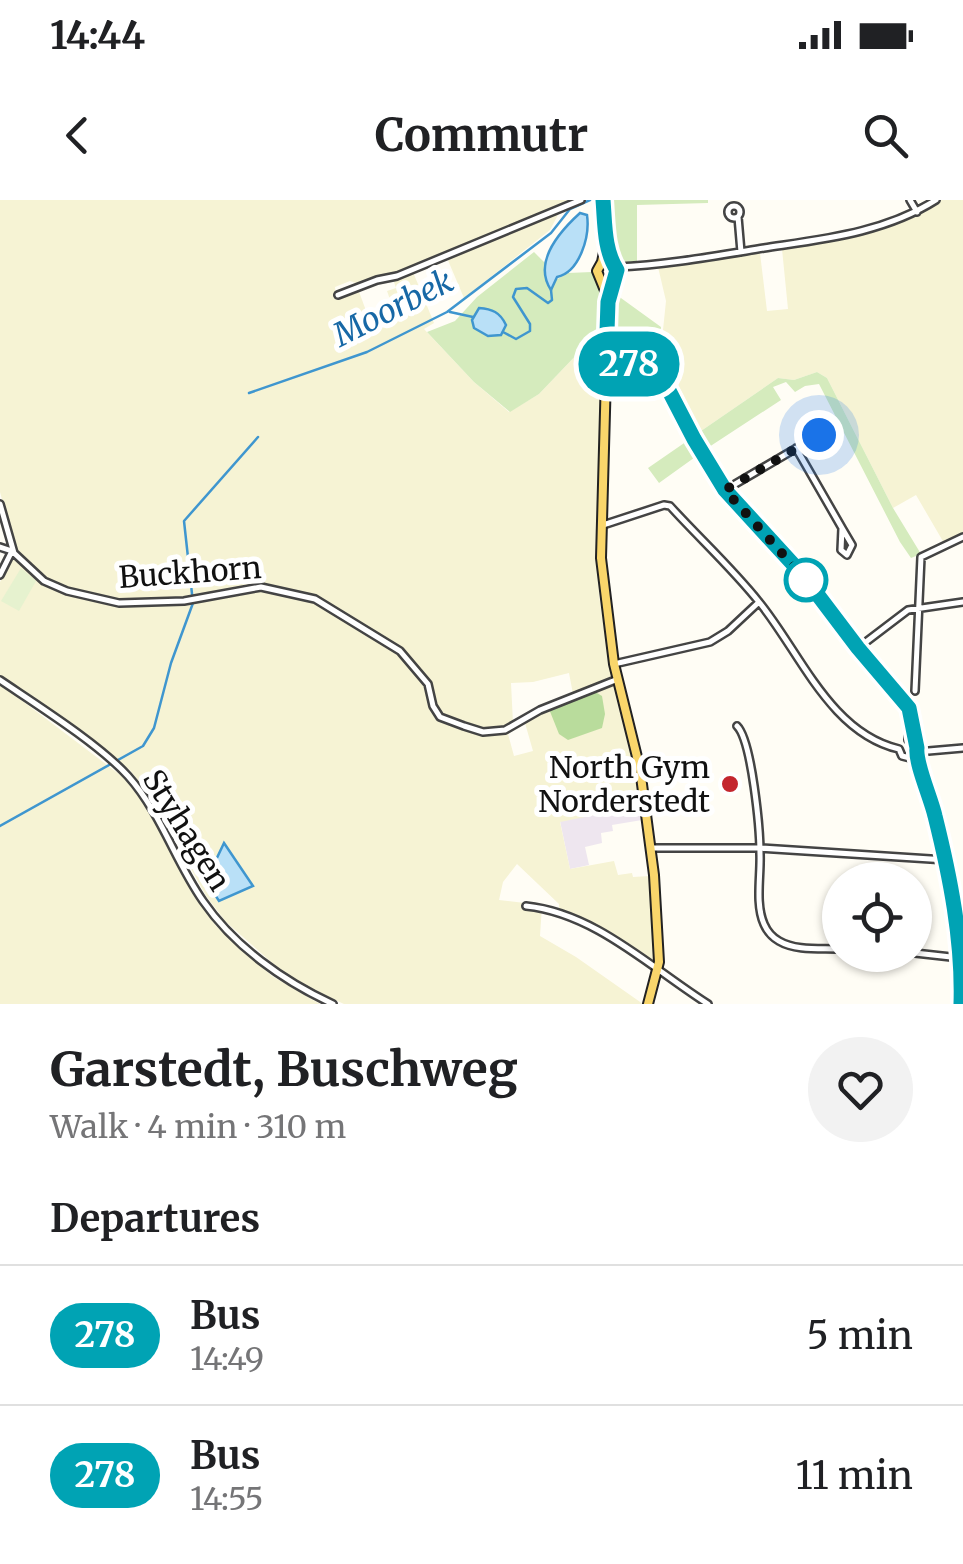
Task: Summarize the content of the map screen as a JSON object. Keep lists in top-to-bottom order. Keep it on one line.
{"streets":{"street":["Buckhorn","Styhagen"]},"water":["Moorbek"],"places":["North Gym Norderstedt"],"lines":["bus line 278"],"page":{"status":"14:44","header":"Commutr","on_map":"278","heading":[["Garstedt, Buschweg","Walk · 4 min · 310 m"],"Departures"],"list":[{"mark":"278","name":"Bus","note":"14:49","value":"5 min"},{"mark":"278","name":"Bus","note":"14:55","value":"11 min"}]}}
